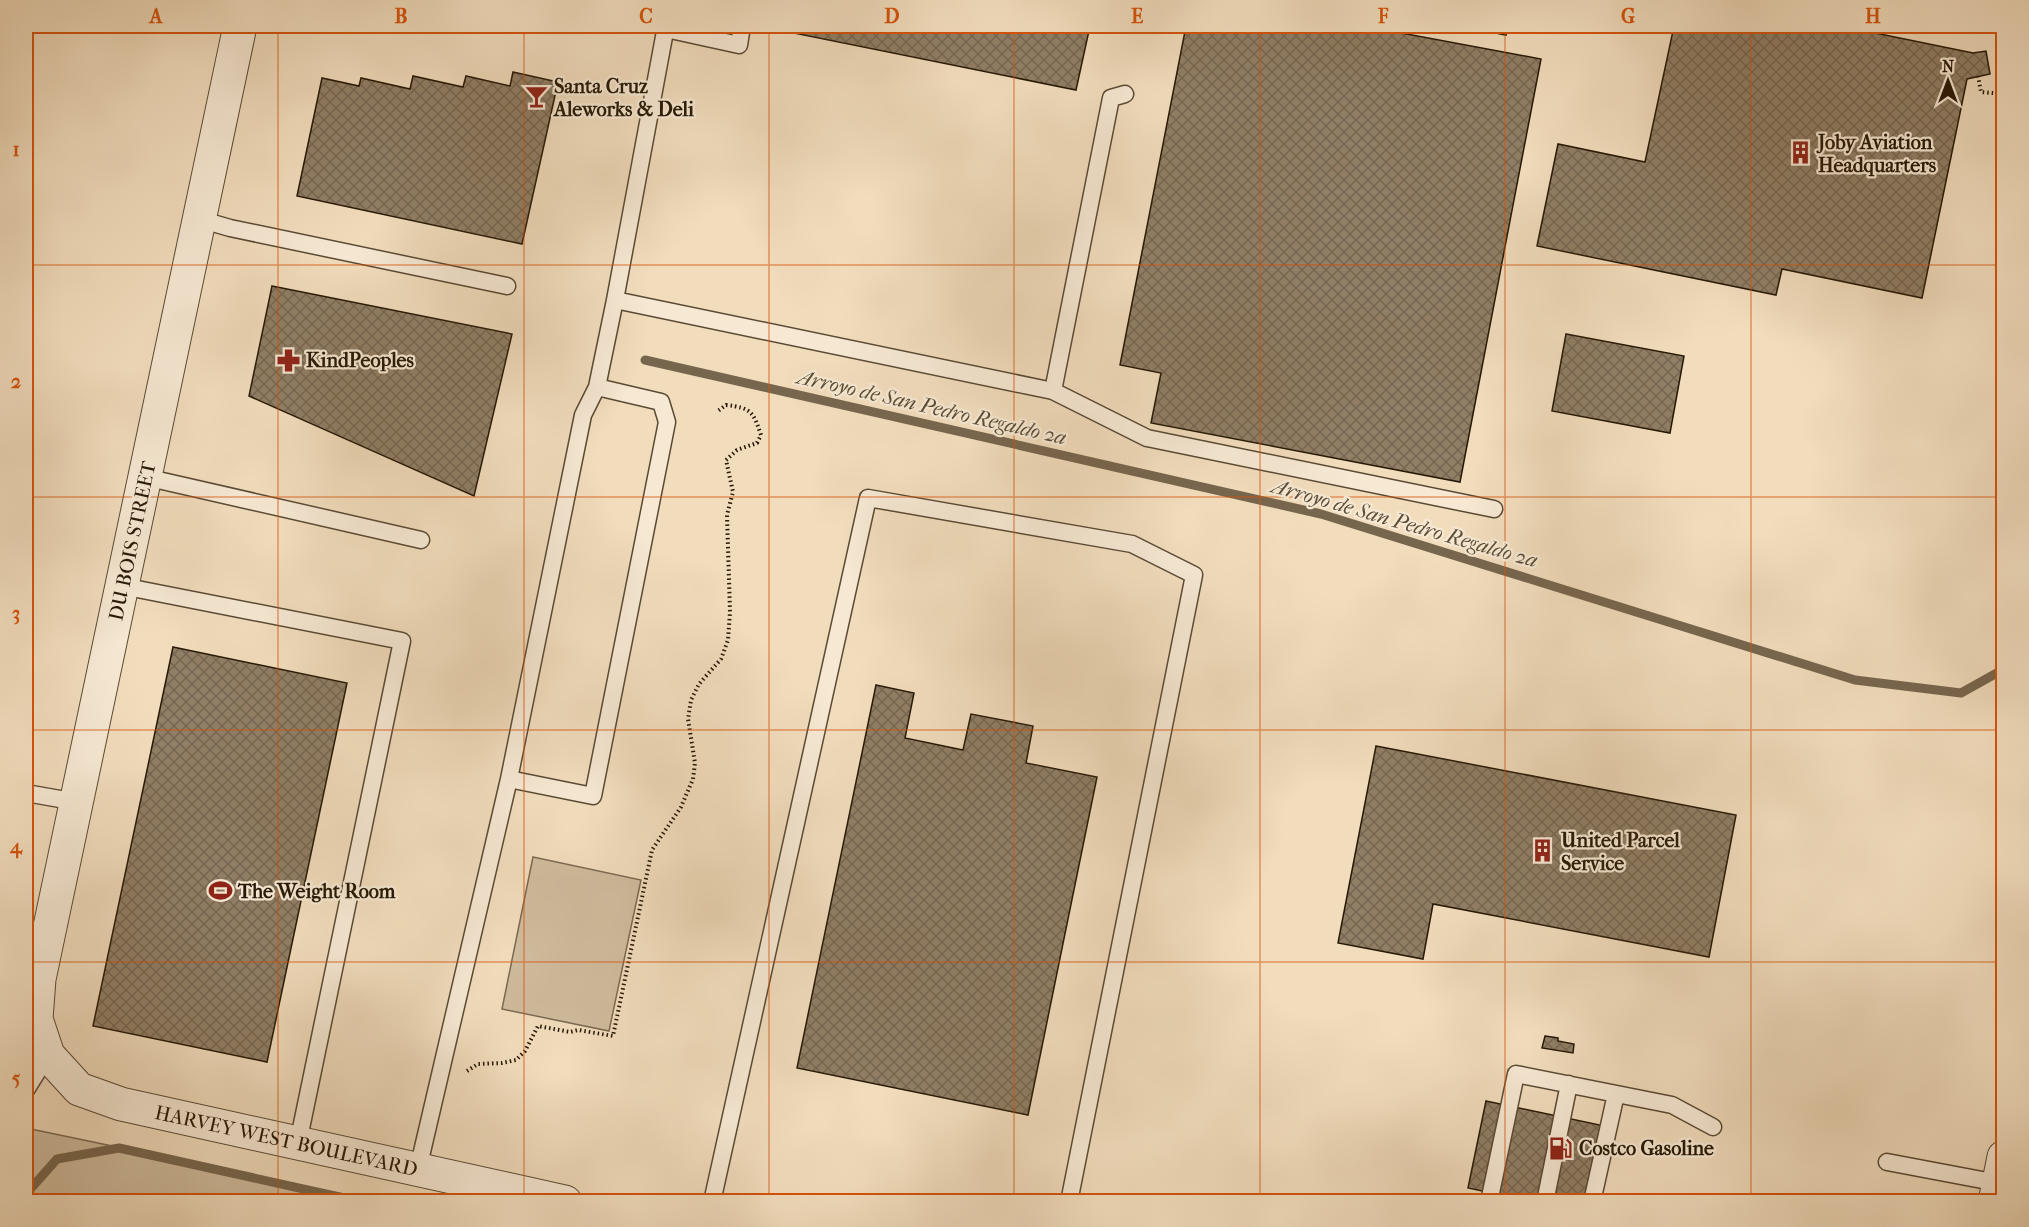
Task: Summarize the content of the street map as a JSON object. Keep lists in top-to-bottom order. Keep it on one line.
{"streets":{"street":["DU BOIS STREET","HARVEY WEST BOULEVARD"]},"crossings":[["DU BOIS STREET","HARVEY WEST BOULEVARD"]],"water":["Arroyo de San Pedro Regaldo 2a"],"places":{"bar":["Santa Cruz Aleworks & Deli"],"building":["Joby Aviation Headquarters","United Parcel Service"],"pharmacy":["KindPeoples"],"sports":["The Weight Room"],"fuel station":["Costco Gasoline"]},"north":"top","grid":{"columns":["A","B","C","D","E","F","G","H"],"rows":["1","2","3","4","5"]}}
